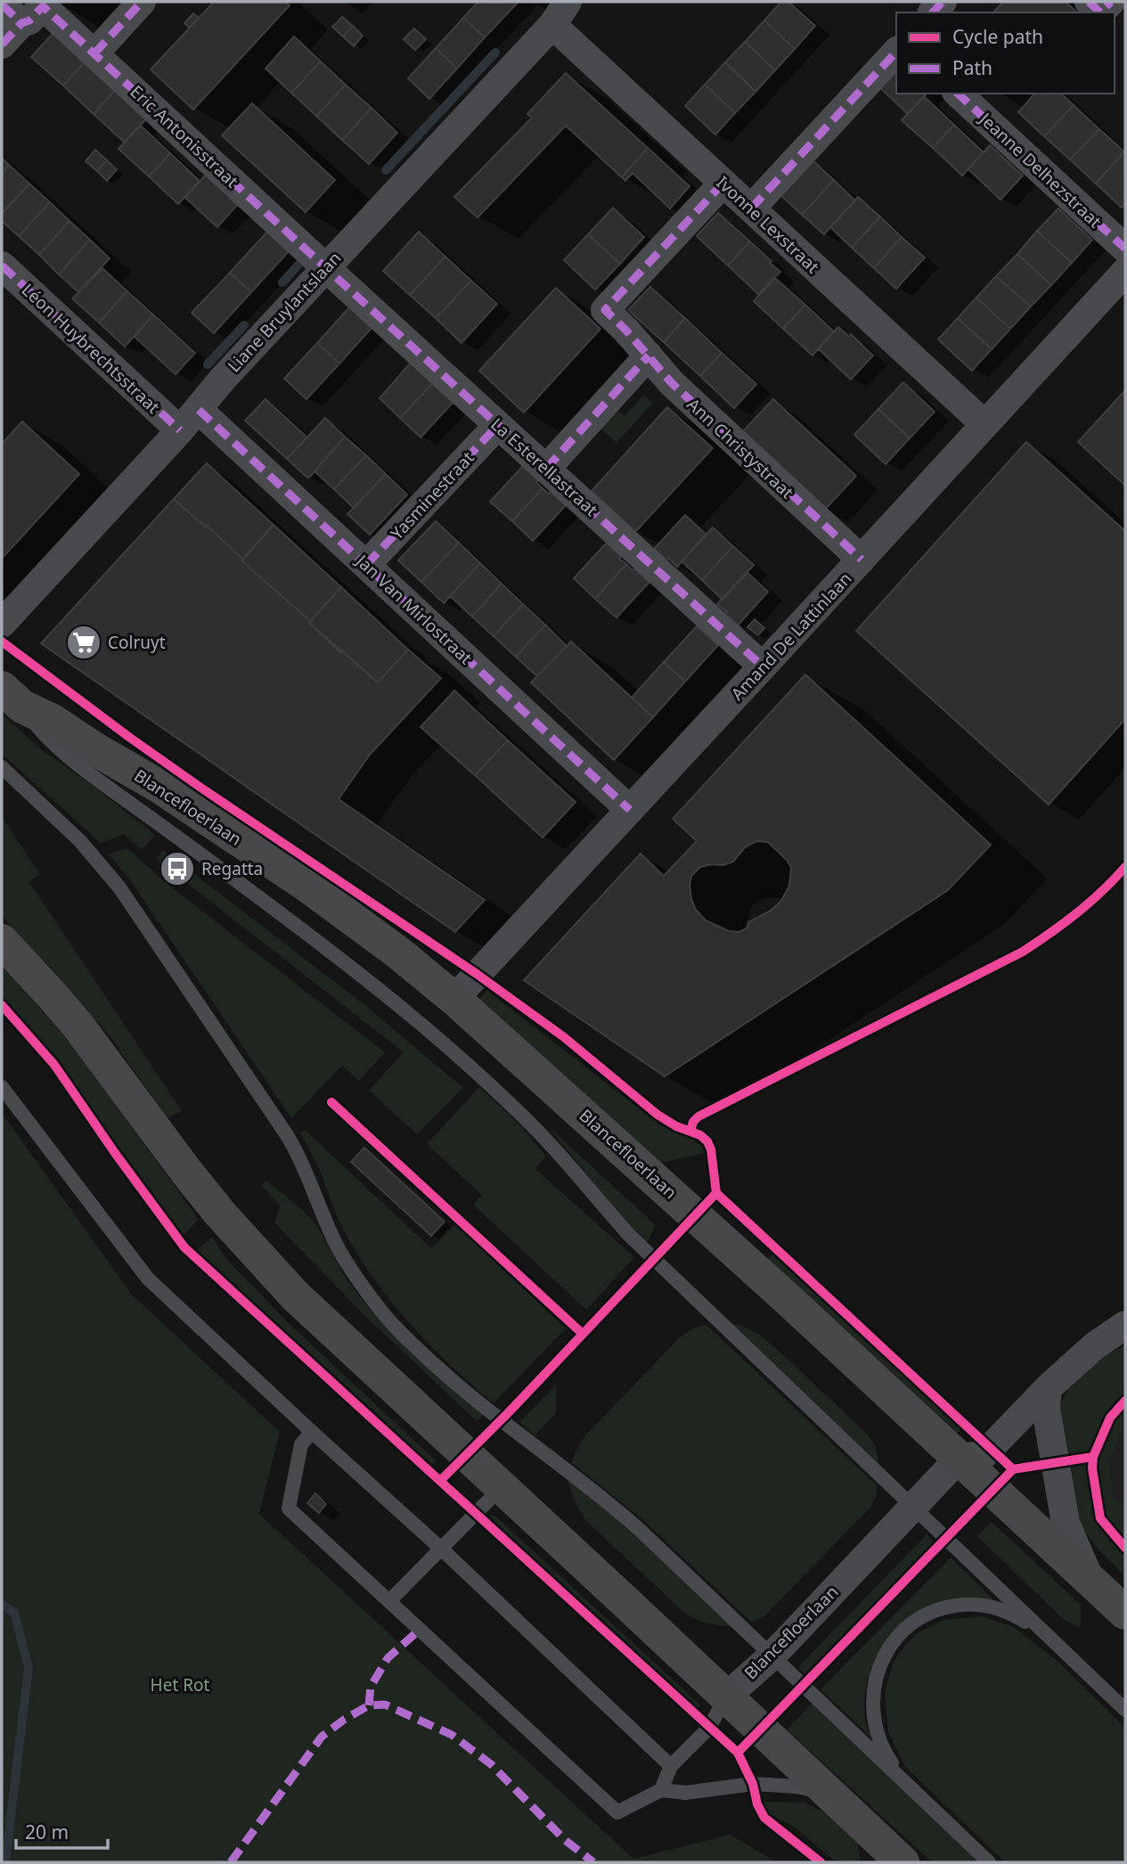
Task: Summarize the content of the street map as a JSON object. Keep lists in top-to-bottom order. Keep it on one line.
{"streets":{"main road":["Blancefloerlaan"],"street":["Eric Antonisstraat","Jeanne Delhezstraat","Ivonne Lexstraat","Liane Bruylantslaan","Léon Huybrechtsstraat","Ann Christystraat","La Esterellastraat","Yasminestraat","Jan Van Mirlostraat","Amand De Lattinlaan"]},"crossings":[["Eric Antonisstraat","Liane Bruylantslaan"],["Eric Antonisstraat","La Esterellastraat"],["Ivonne Lexstraat","Liane Bruylantslaan"],["Ivonne Lexstraat","Ann Christystraat"],["Ivonne Lexstraat","Amand De Lattinlaan"],["Liane Bruylantslaan","Léon Huybrechtsstraat"],["Liane Bruylantslaan","La Esterellastraat"],["Liane Bruylantslaan","Jan Van Mirlostraat"],["Ann Christystraat","Amand De Lattinlaan"],["La Esterellastraat","Yasminestraat"],["La Esterellastraat","Amand De Lattinlaan"],["Yasminestraat","Jan Van Mirlostraat"],["Jan Van Mirlostraat","Amand De Lattinlaan"],["Amand De Lattinlaan","Blancefloerlaan"]],"parks":["Het Rot"],"places":{"supermarket":["Colruyt"],"bus stop":["Regatta"]},"legend":["Cycle path","Path"],"scale_bar":"20 m"}
